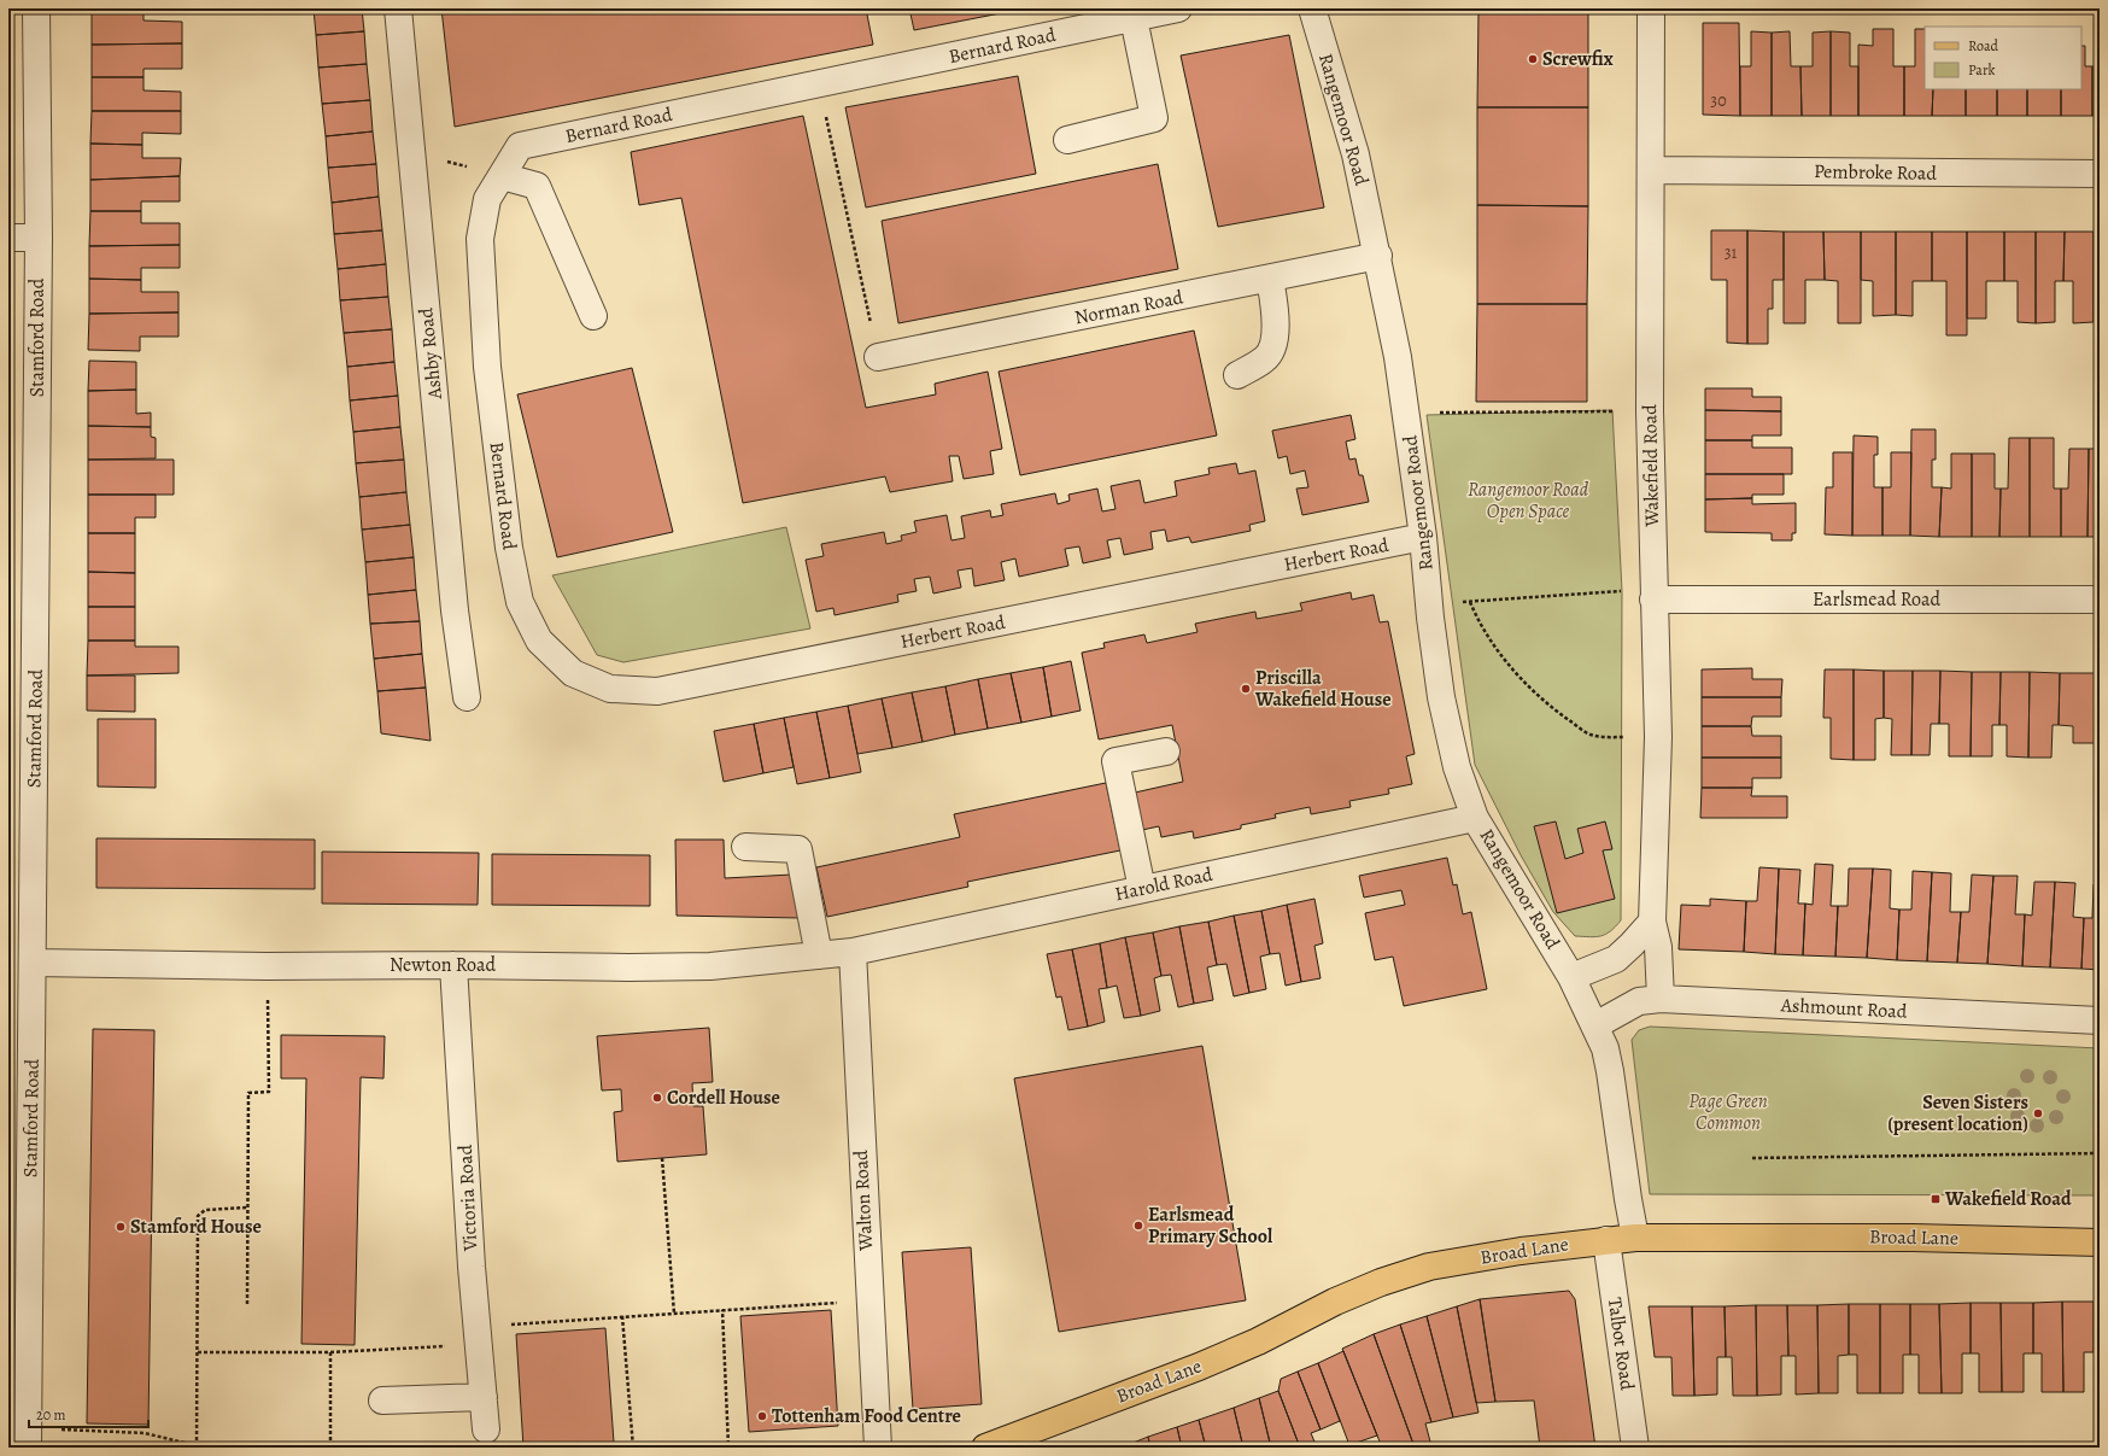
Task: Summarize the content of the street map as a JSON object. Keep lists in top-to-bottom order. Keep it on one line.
{"streets":{"main road":["Broad Lane"],"street":["Bernard Road","Rangemoor Road","Pembroke Road","Norman Road","Stamford Road","Ashby Road","Wakefield Road","Herbert Road","Earlsmead Road","Harold Road","Newton Road","Ashmount Road","Victoria Road","Walton Road","Talbot Road"]},"crossings":[["Bernard Road","Herbert Road"],["Rangemoor Road","Norman Road"],["Rangemoor Road","Herbert Road"],["Rangemoor Road","Harold Road"],["Pembroke Road","Wakefield Road"],["Stamford Road","Newton Road"],["Wakefield Road","Earlsmead Road"],["Wakefield Road","Ashmount Road"],["Harold Road","Newton Road"],["Harold Road","Walton Road"],["Newton Road","Victoria Road"],["Newton Road","Walton Road"],["Broad Lane","Talbot Road"]],"parks":["Rangemoor Road Open Space","Page Green Common"],"places":{"other":["Screwfix","Priscilla Wakefield House","Cordell House","Seven Sisters (present location)","Earlsmead Primary School","Stamford House","Tottenham Food Centre"],"transit":["Wakefield Road"]},"house_numbers":["30","31"],"legend":["Road","Park"],"scale_bar":"20 m"}
